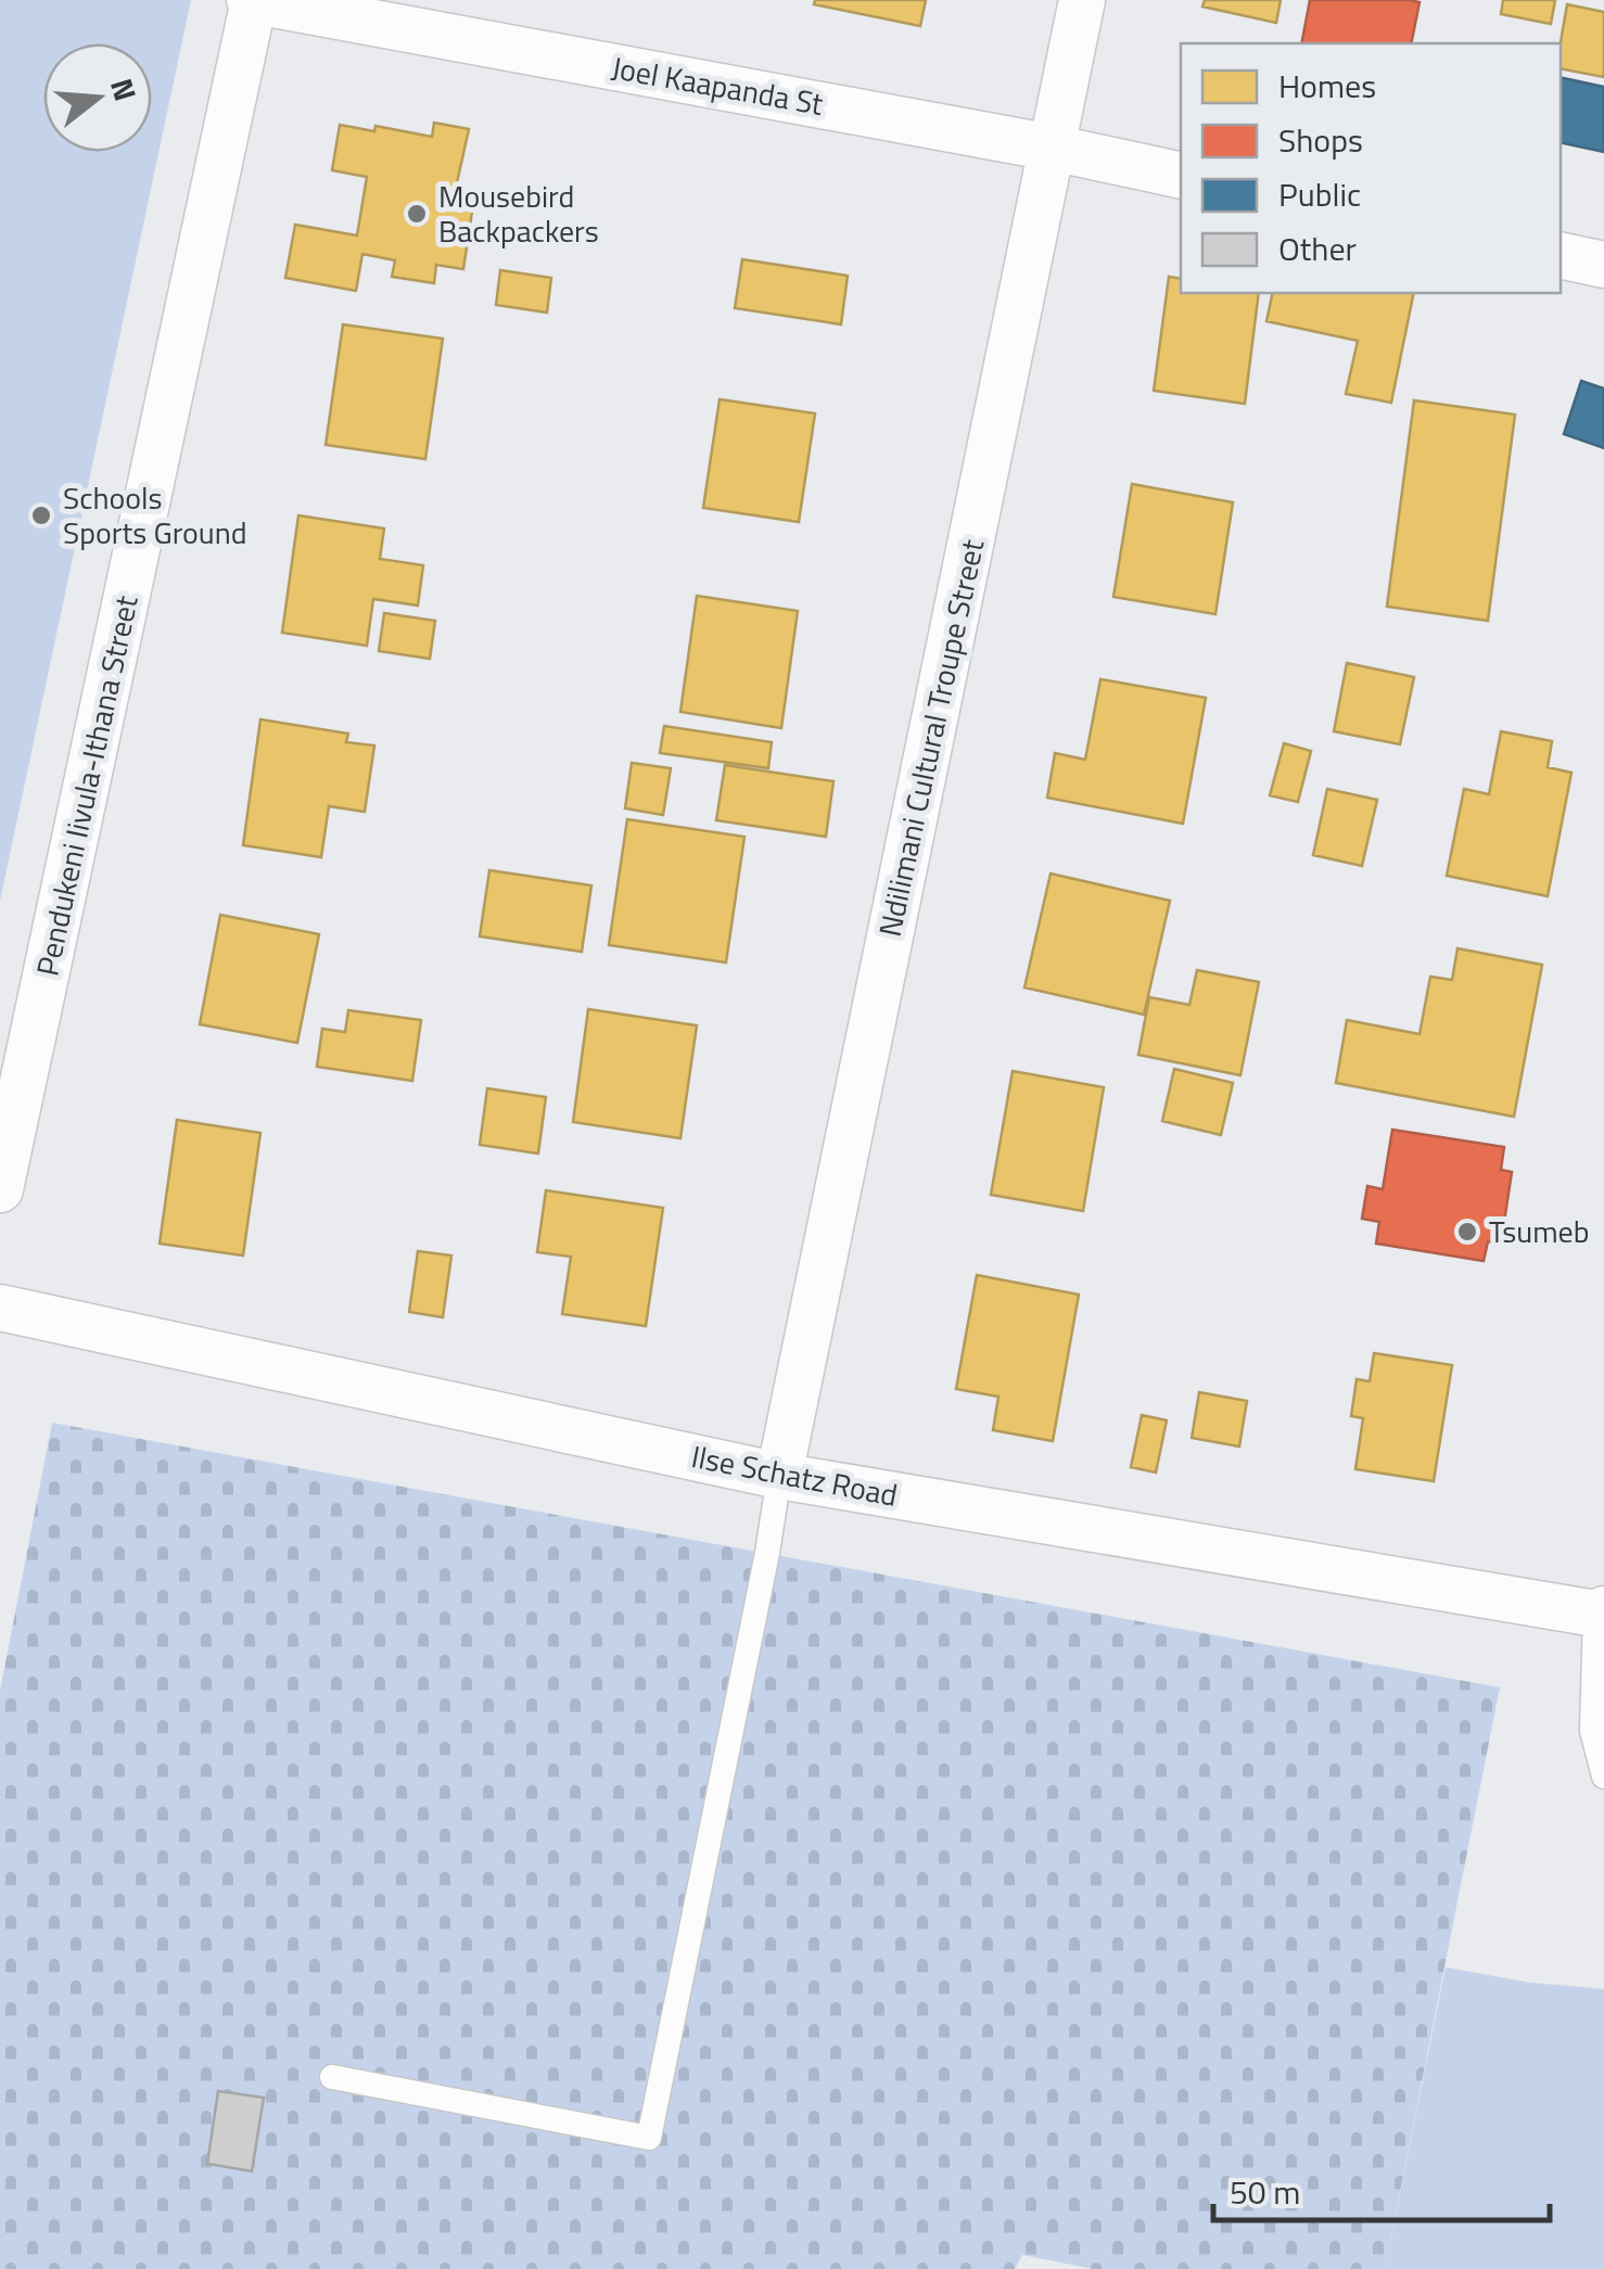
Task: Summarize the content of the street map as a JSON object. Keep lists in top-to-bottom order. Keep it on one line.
{"streets":{"street":["Joel Kaapanda St","Ndilimani Cultural Troupe Street","Pendukeni Iivula-Ithana Street","Ilse Schatz Road"]},"crossings":[["Joel Kaapanda St","Ndilimani Cultural Troupe Street"],["Joel Kaapanda St","Pendukeni Iivula-Ithana Street"],["Ndilimani Cultural Troupe Street","Ilse Schatz Road"]],"places":["Mousebird Backpackers","Schools Sports Ground","Tsumeb"],"legend":["Homes","Shops","Public","Other"],"scale_bar":"50 m","north":"right"}
